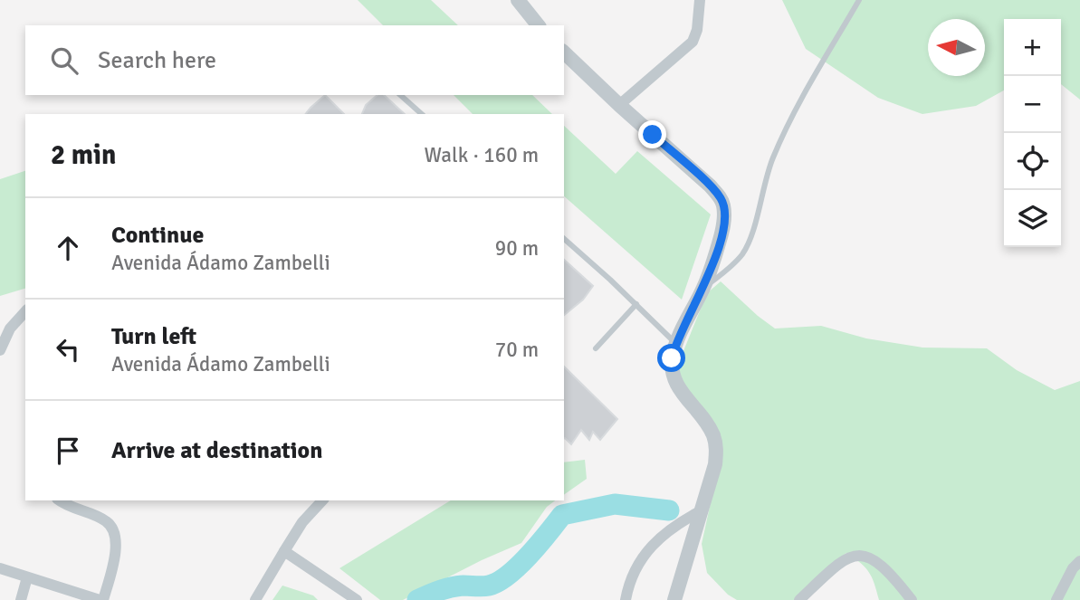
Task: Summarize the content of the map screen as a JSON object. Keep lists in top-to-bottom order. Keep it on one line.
{"north":"left","page":{"map_buttons":["+","−"],"search":"Search here","heading":["2 min","Walk · 160 m"],"list":[["Continue","Avenida Ádamo Zambelli","90 m"],["Turn left","Avenida Ádamo Zambelli","70 m"],"Arrive at destination"]}}
